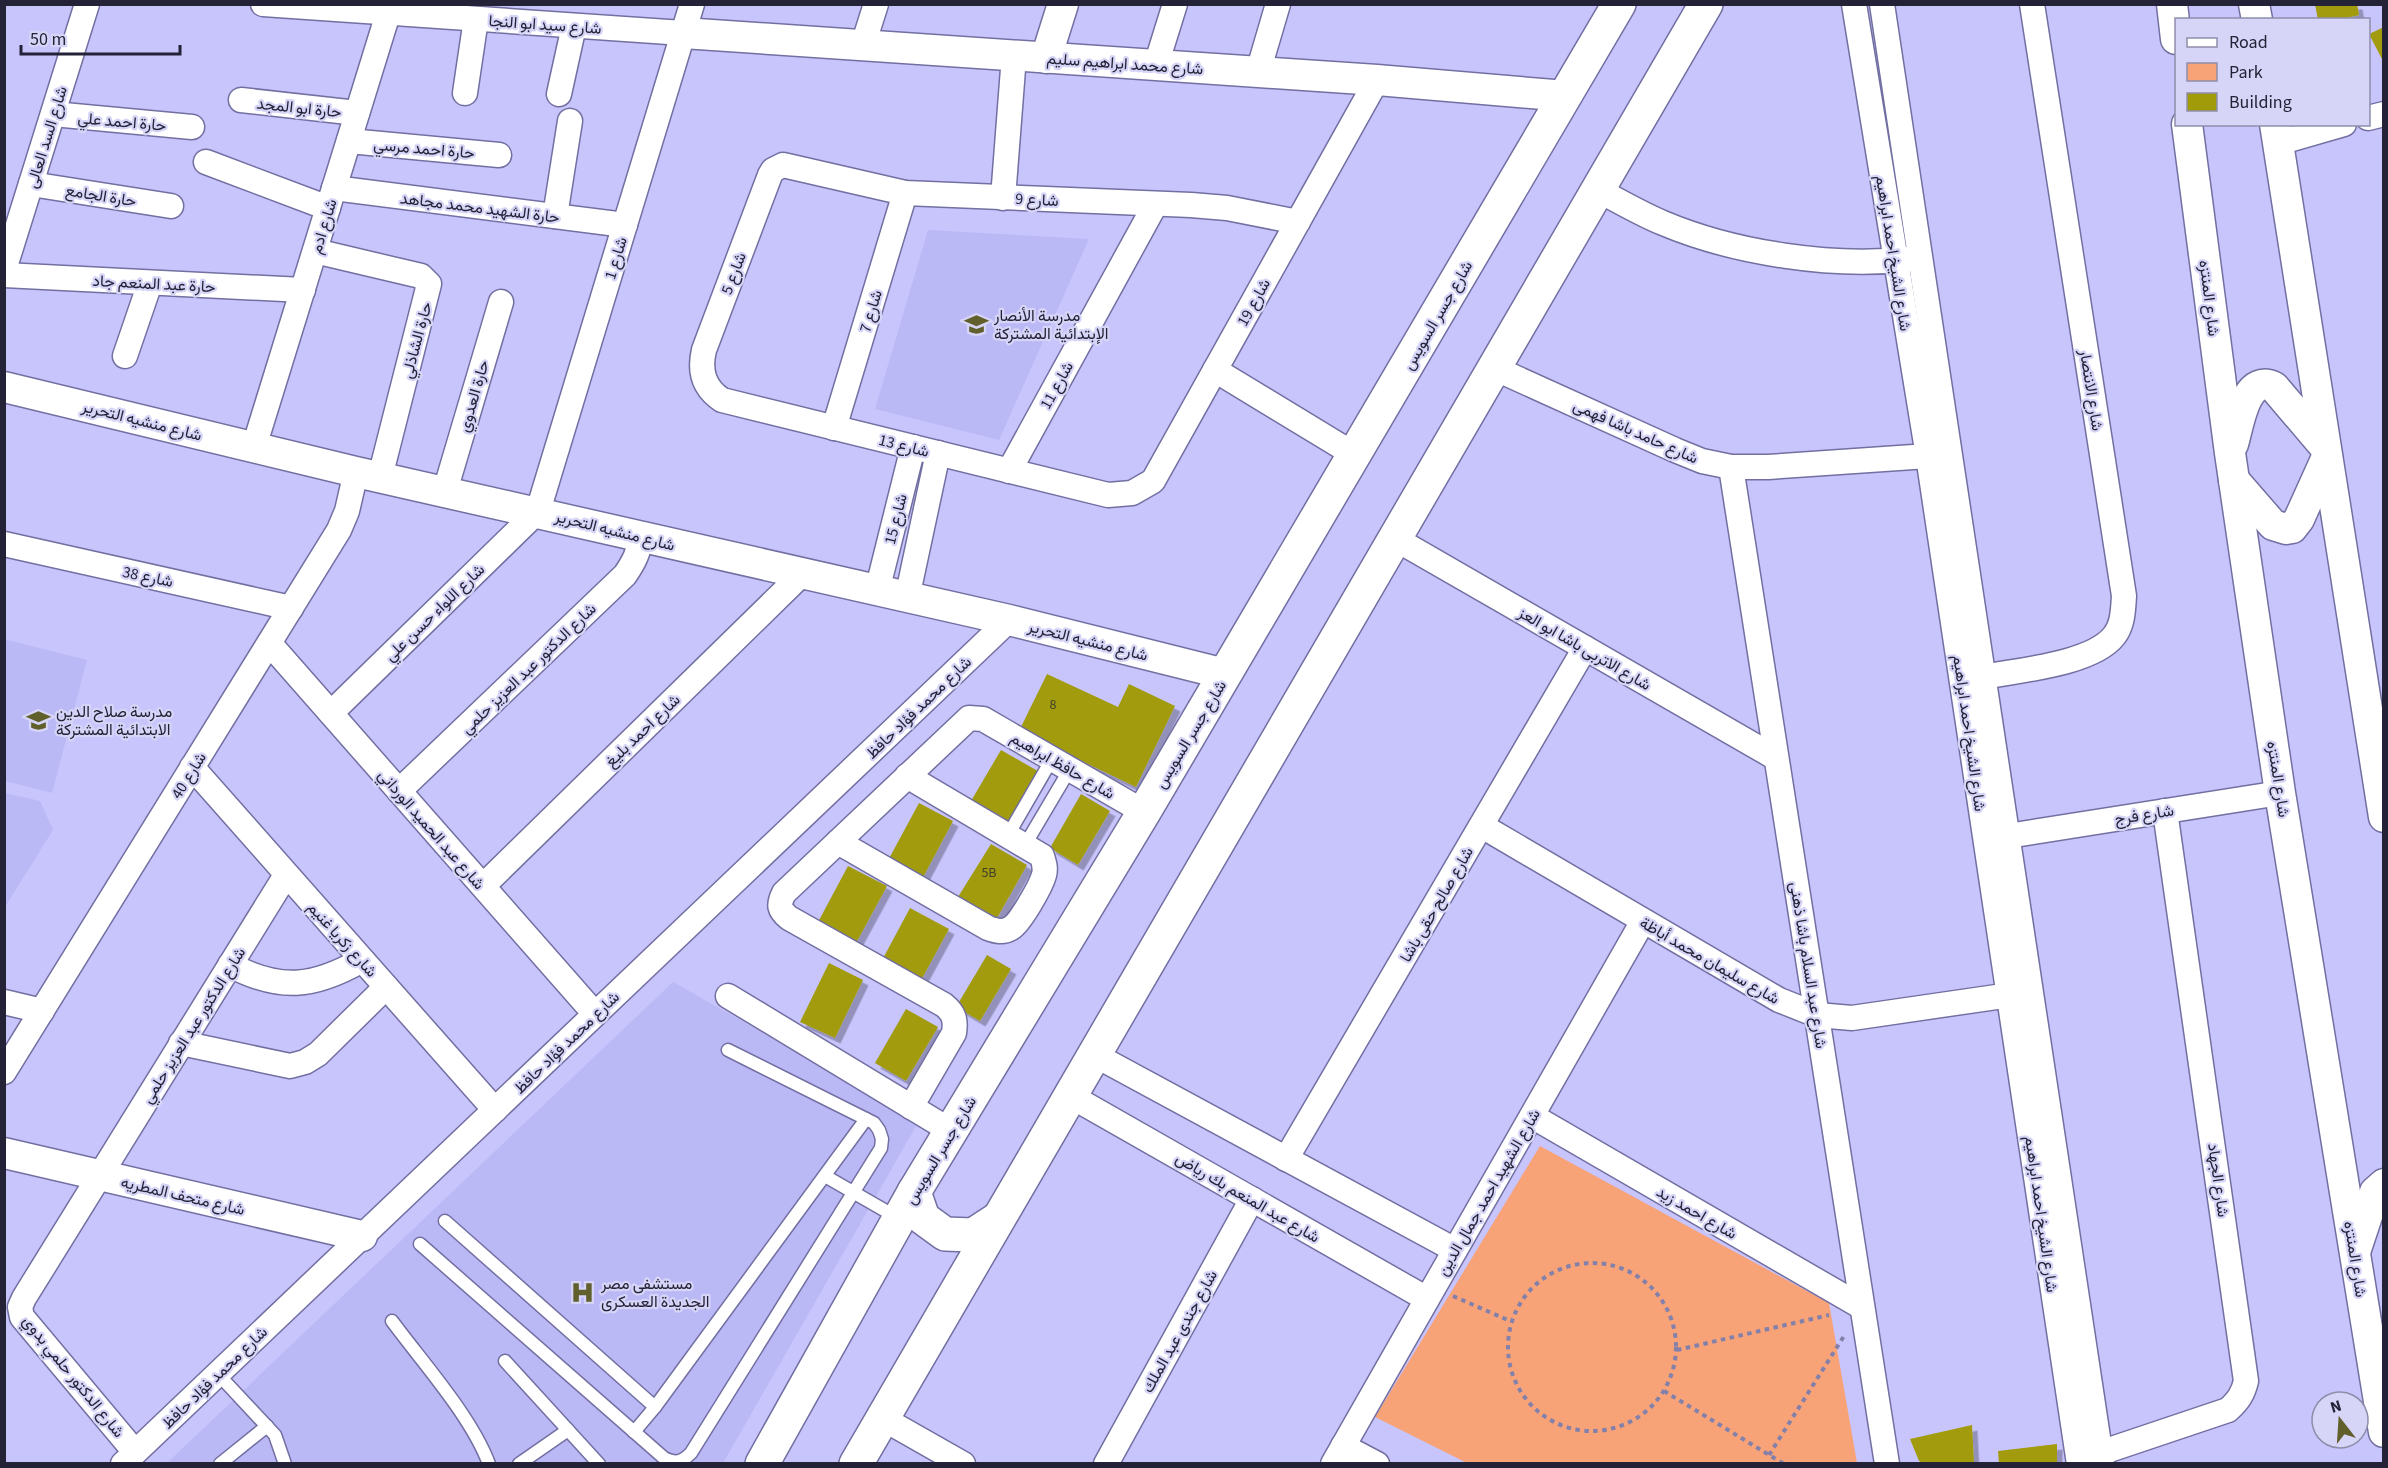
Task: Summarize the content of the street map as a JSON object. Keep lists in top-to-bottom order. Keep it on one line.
{"streets":{"main road":["شارع جسر السويس"],"street":["شارع سيد ابو النجا","شارع محمد ابراهيم سليم","حارة ابو المجد","حارة احمد علي","شارع السد العالى","حارة احمد مرسي","حارة الجامع","شارع 9","حارة الشهيد محمد مجاهد","شارع ادم","شارع الشيخ احمد ابراهيم","شارع 1","شارع 5","حارة عبد المنعم جاد","شارع المنتزه","شارع 19","شارع 7","حارة الشاذلي","شارع 11","شارع الانتصار","حارة العدوي","شارع منشيه التحرير","شارع حامد باشا فهمى","شارع 13","شارع 15","شارع 38","شارع اللواء حسن علي","شارع الاتربى باشا ابو العز","شارع الدكتور عبد العزيز حلمي","شارع محمد فؤاد حافظ","شارع احمد بليغ","شارع حافظ ابراهيم","شارع 40","شارع فرج","شارع عبد الحميد الورداني","شارع صالح حقى باشا","شارع زكريا غنيم","شارع سليمان محمد أباظة","شارع عبد السلام باشا ذهنى","شارع الجهاد","شارع الشهيد احمد جمال الدين","شارع متحف المطريه","شارع عبد المنعم بك رياض","شارع احمد زيد","شارع جندى عبد الملك","شارع الدكتور حلمي بدوي"]},"crossings":[["شارع سيد ابو النجا","شارع محمد ابراهيم سليم"],["شارع سيد ابو النجا","شارع ادم"],["شارع سيد ابو النجا","شارع 1"],["شارع محمد ابراهيم سليم","شارع 1"],["شارع محمد ابراهيم سليم","شارع 19"],["شارع محمد ابراهيم سليم","شارع جسر السويس"],["حارة ابو المجد","شارع ادم"],["حارة احمد علي","شارع السد العالى"],["شارع السد العالى","حارة الجامع"],["حارة احمد مرسي","شارع ادم"],["شارع 9","شارع 5"],["شارع 9","شارع 19"],["شارع 9","شارع 7"],["شارع 9","شارع 11"],["حارة الشهيد محمد مجاهد","شارع ادم"],["حارة الشهيد محمد مجاهد","شارع 1"],["شارع ادم","حارة عبد المنعم جاد"],["شارع ادم","حارة الشاذلي"],["شارع ادم","شارع منشيه التحرير"],["شارع الشيخ احمد ابراهيم","شارع الانتصار"],["شارع الشيخ احمد ابراهيم","شارع حامد باشا فهمى"],["شارع الشيخ احمد ابراهيم","شارع فرج"],["شارع الشيخ احمد ابراهيم","شارع سليمان محمد أباظة"],["شارع الشيخ احمد ابراهيم","شارع الجهاد"],["شارع 1","شارع منشيه التحرير"],["شارع 1","شارع اللواء حسن علي"],["شارع 5","شارع 13"],["شارع المنتزه","شارع فرج"],["شارع 19","شارع 13"],["شارع 7","شارع 13"],["شارع جسر السويس","شارع منشيه التحرير"],["شارع جسر السويس","شارع حافظ ابراهيم"],["حارة الشاذلي","شارع منشيه التحرير"],["حارة الشاذلي","شارع 40"],["شارع 11","شارع 13"],["حارة العدوي","شارع منشيه التحرير"],["شارع منشيه التحرير","شارع 15"],["شارع منشيه التحرير","شارع اللواء حسن علي"],["شارع منشيه التحرير","شارع الدكتور عبد العزيز حلمي"],["شارع منشيه التحرير","شارع محمد فؤاد حافظ"],["شارع منشيه التحرير","شارع احمد بليغ"],["شارع منشيه التحرير","شارع 40"],["شارع حامد باشا فهمى","شارع عبد السلام باشا ذهنى"],["شارع 13","شارع 15"],["شارع 38","شارع 40"],["شارع اللواء حسن علي","شارع عبد الحميد الورداني"],["شارع الاتربى باشا ابو العز","شارع صالح حقى باشا"],["شارع الاتربى باشا ابو العز","شارع عبد السلام باشا ذهنى"],["شارع الدكتور عبد العزيز حلمي","شارع عبد الحميد الورداني"],["شارع الدكتور عبد العزيز حلمي","شارع زكريا غنيم"],["شارع الدكتور عبد العزيز حلمي","شارع متحف المطريه"],["شارع الدكتور عبد العزيز حلمي","شارع الدكتور حلمي بدوي"],["شارع محمد فؤاد حافظ","شارع عبد الحميد الورداني"],["شارع محمد فؤاد حافظ","شارع زكريا غنيم"],["شارع محمد فؤاد حافظ","شارع متحف المطريه"],["شارع محمد فؤاد حافظ","شارع الدكتور حلمي بدوي"],["شارع احمد بليغ","شارع عبد الحميد الورداني"],["شارع 40","شارع عبد الحميد الورداني"],["شارع 40","شارع زكريا غنيم"],["شارع فرج","شارع الجهاد"],["شارع صالح حقى باشا","شارع سليمان محمد أباظة"],["شارع سليمان محمد أباظة","شارع عبد السلام باشا ذهنى"],["شارع سليمان محمد أباظة","شارع الشهيد احمد جمال الدين"],["شارع عبد السلام باشا ذهنى","شارع احمد زيد"],["شارع الشهيد احمد جمال الدين","شارع عبد المنعم بك رياض"],["شارع الشهيد احمد جمال الدين","شارع احمد زيد"],["شارع متحف المطريه","شارع الدكتور حلمي بدوي"],["شارع عبد المنعم بك رياض","شارع جندى عبد الملك"]],"places":{"school or university":["مدرسة الأنصار الإبتدائية المشتركة","مدرسة صلاح الدين الابتدائية المشتركة"],"hospital":["مستشفى مصر الجديدة العسكرى"]},"house_numbers":["8","5B"],"legend":["Road","Park","Building"],"scale_bar":"50 m","north":"top"}
